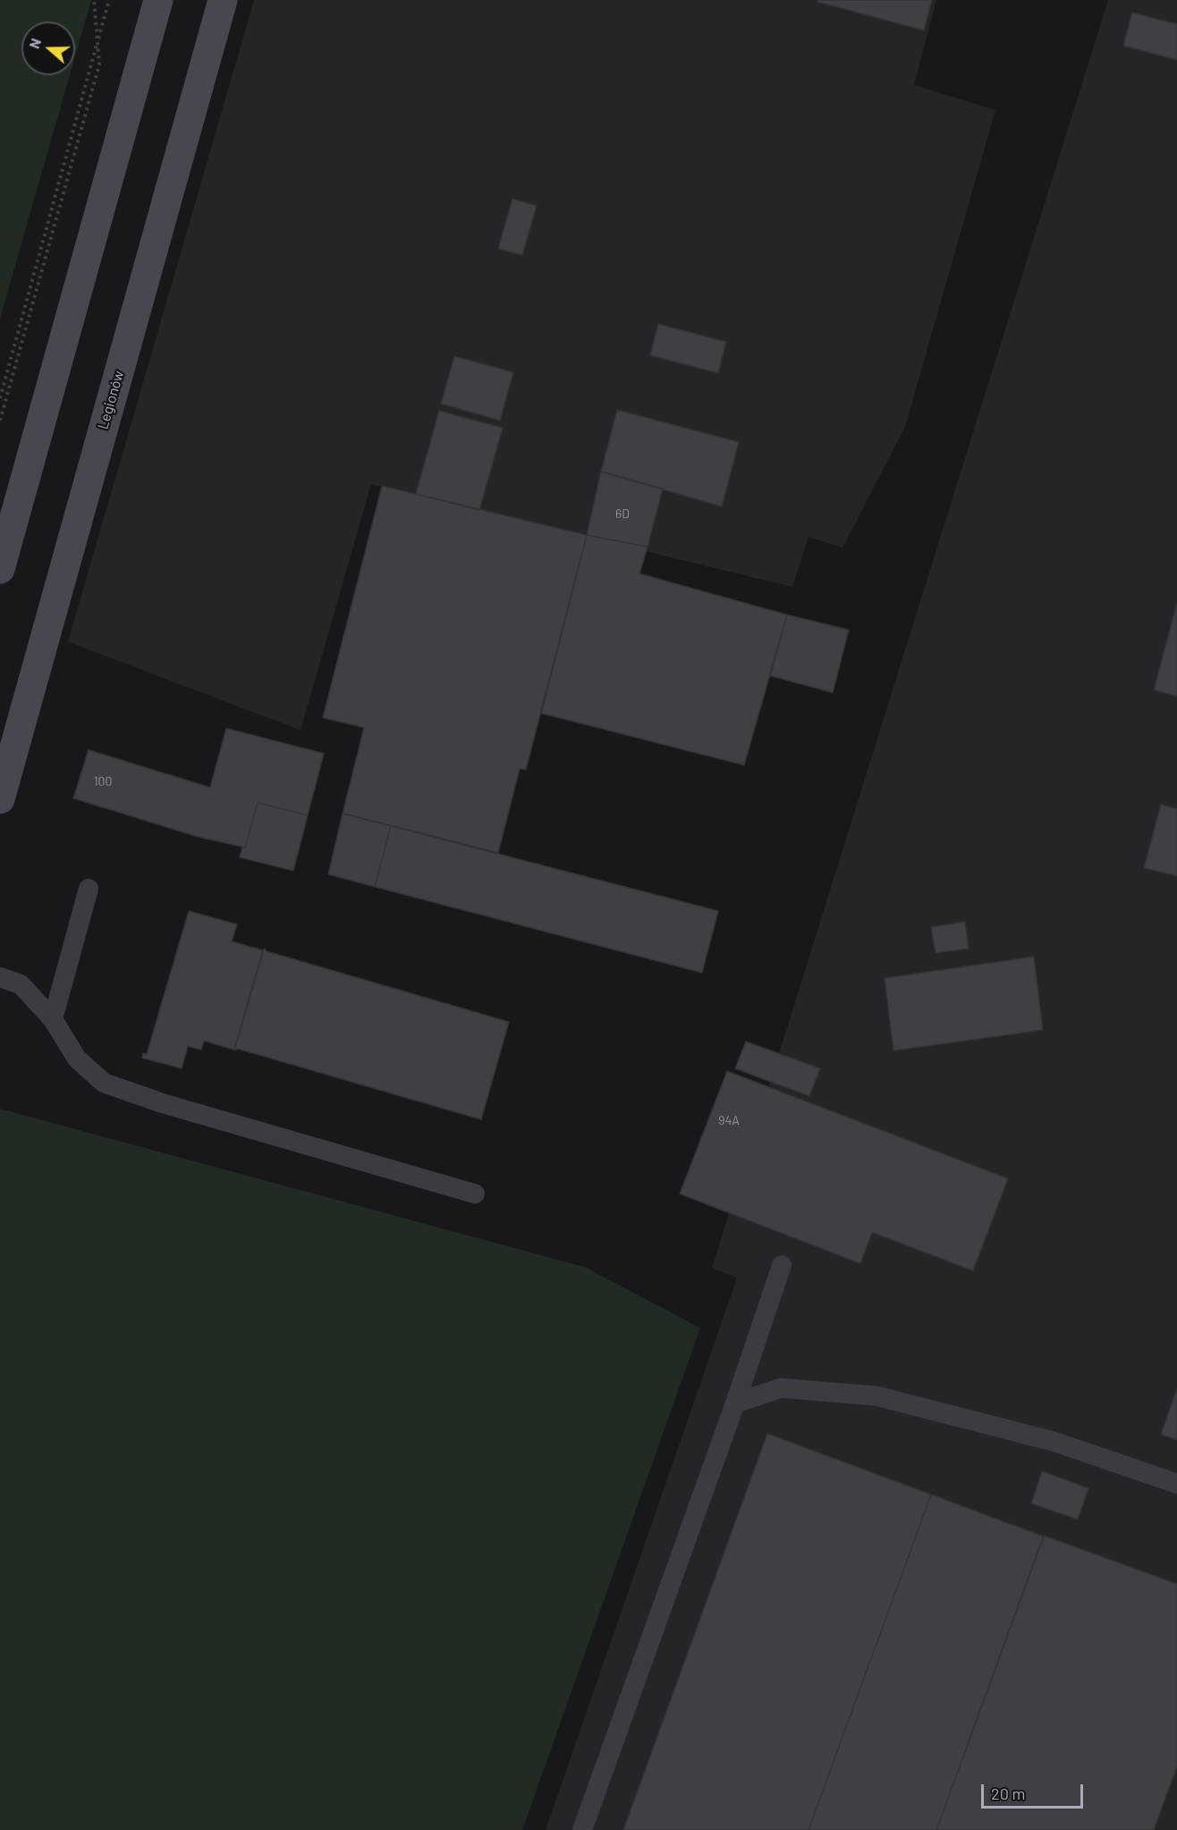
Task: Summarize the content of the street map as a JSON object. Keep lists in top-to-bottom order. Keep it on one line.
{"streets":{"street":["Legionów"]},"house_numbers":["6D","100","94A"],"scale_bar":"20 m","north":"left"}
